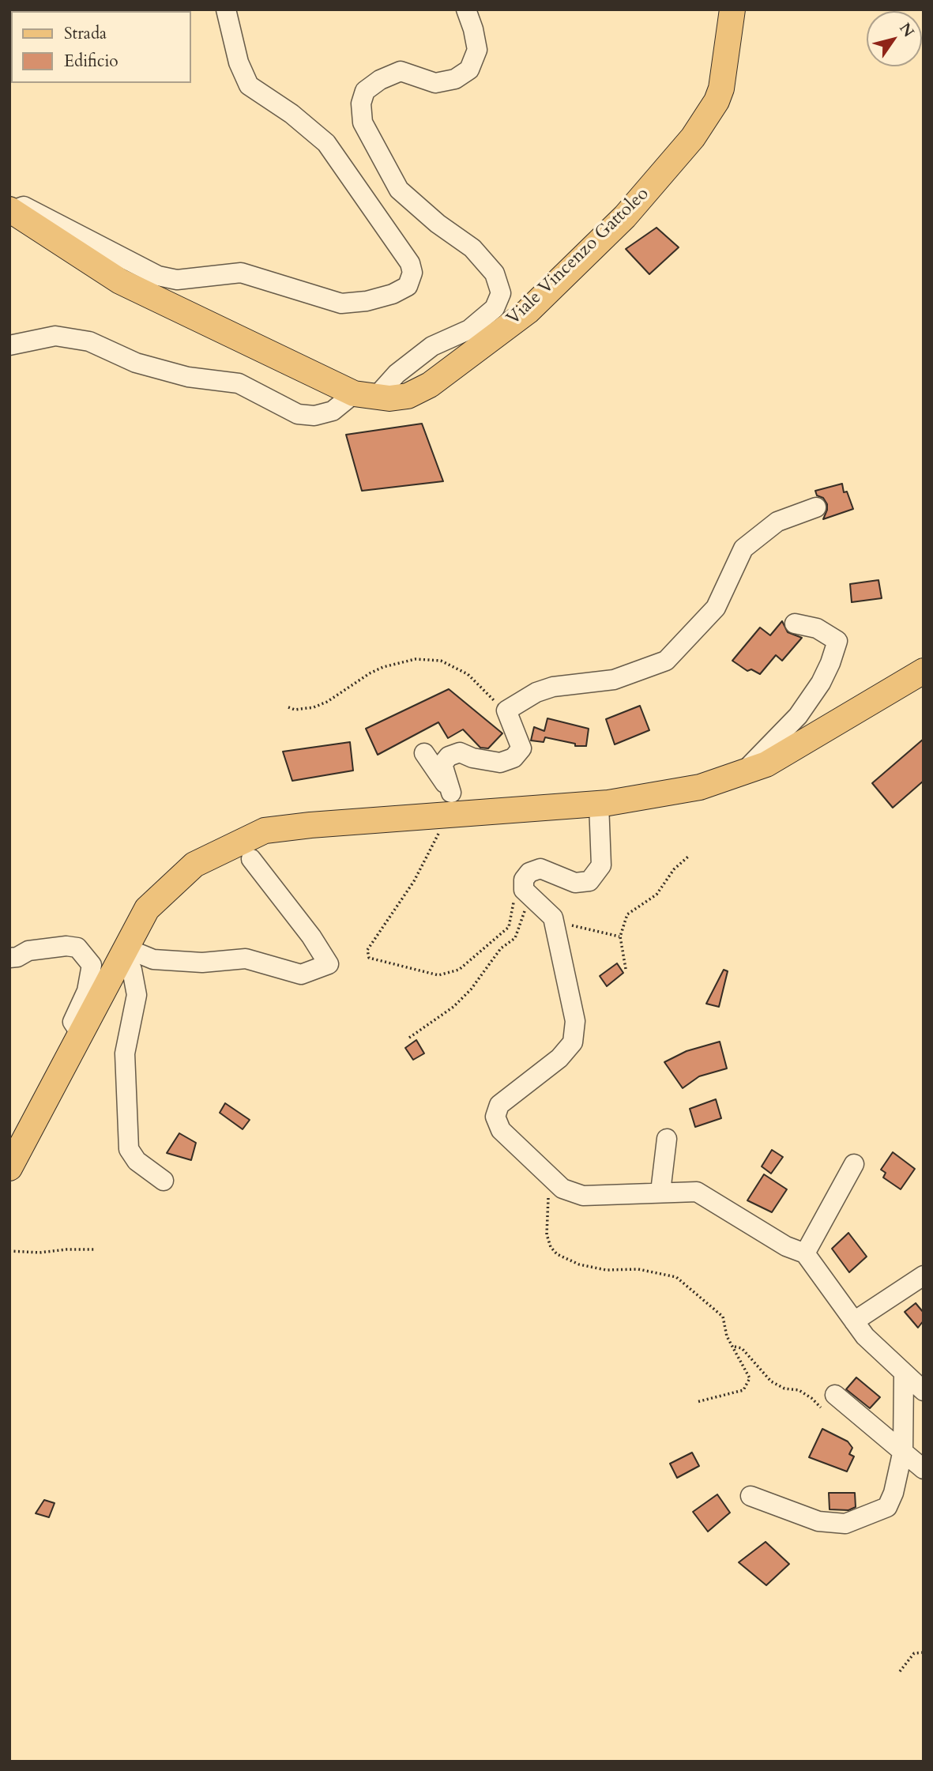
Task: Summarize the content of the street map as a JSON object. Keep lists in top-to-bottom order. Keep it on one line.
{"streets":{"main road":["Viale Vincenzo Gattoleo"]},"legend":["Strada","Edificio"],"north":"top right"}
